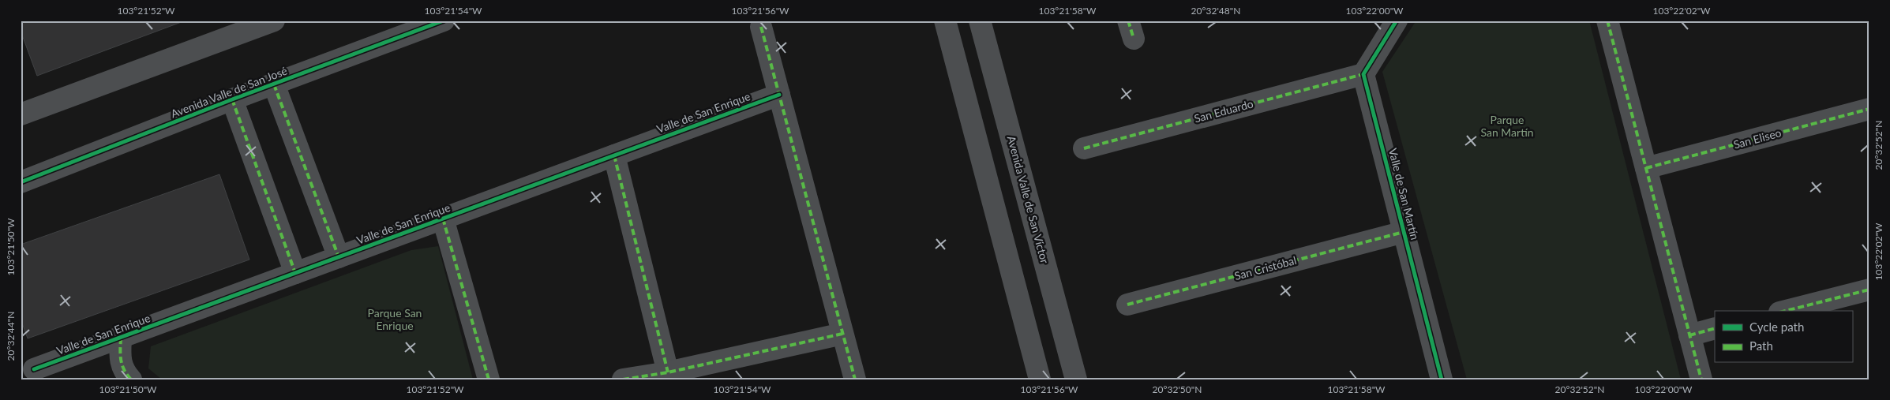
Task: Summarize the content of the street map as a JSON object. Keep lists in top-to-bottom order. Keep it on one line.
{"streets":{"street":["Avenida Valle de San José","San Eduardo","Valle de San Enrique","San Eliseo","Valle de San Martín","Avenida Valle de San Víctor","San Cristóbal"]},"crossings":[["San Eduardo","Valle de San Martín"],["Valle de San Martín","San Cristóbal"]],"parks":["Parque San Martín","Parque San Enrique"],"legend":["Cycle path","Path"],"coordinates":["103°21'52\"W","103°21'54\"W","103°21'56\"W","103°21'58\"W","20°32'48\"N","103°22'00\"W","103°22'02\"W","20°32'52\"N","103°21'50\"W","20°32'44\"N","20°32'50\"N"]}
